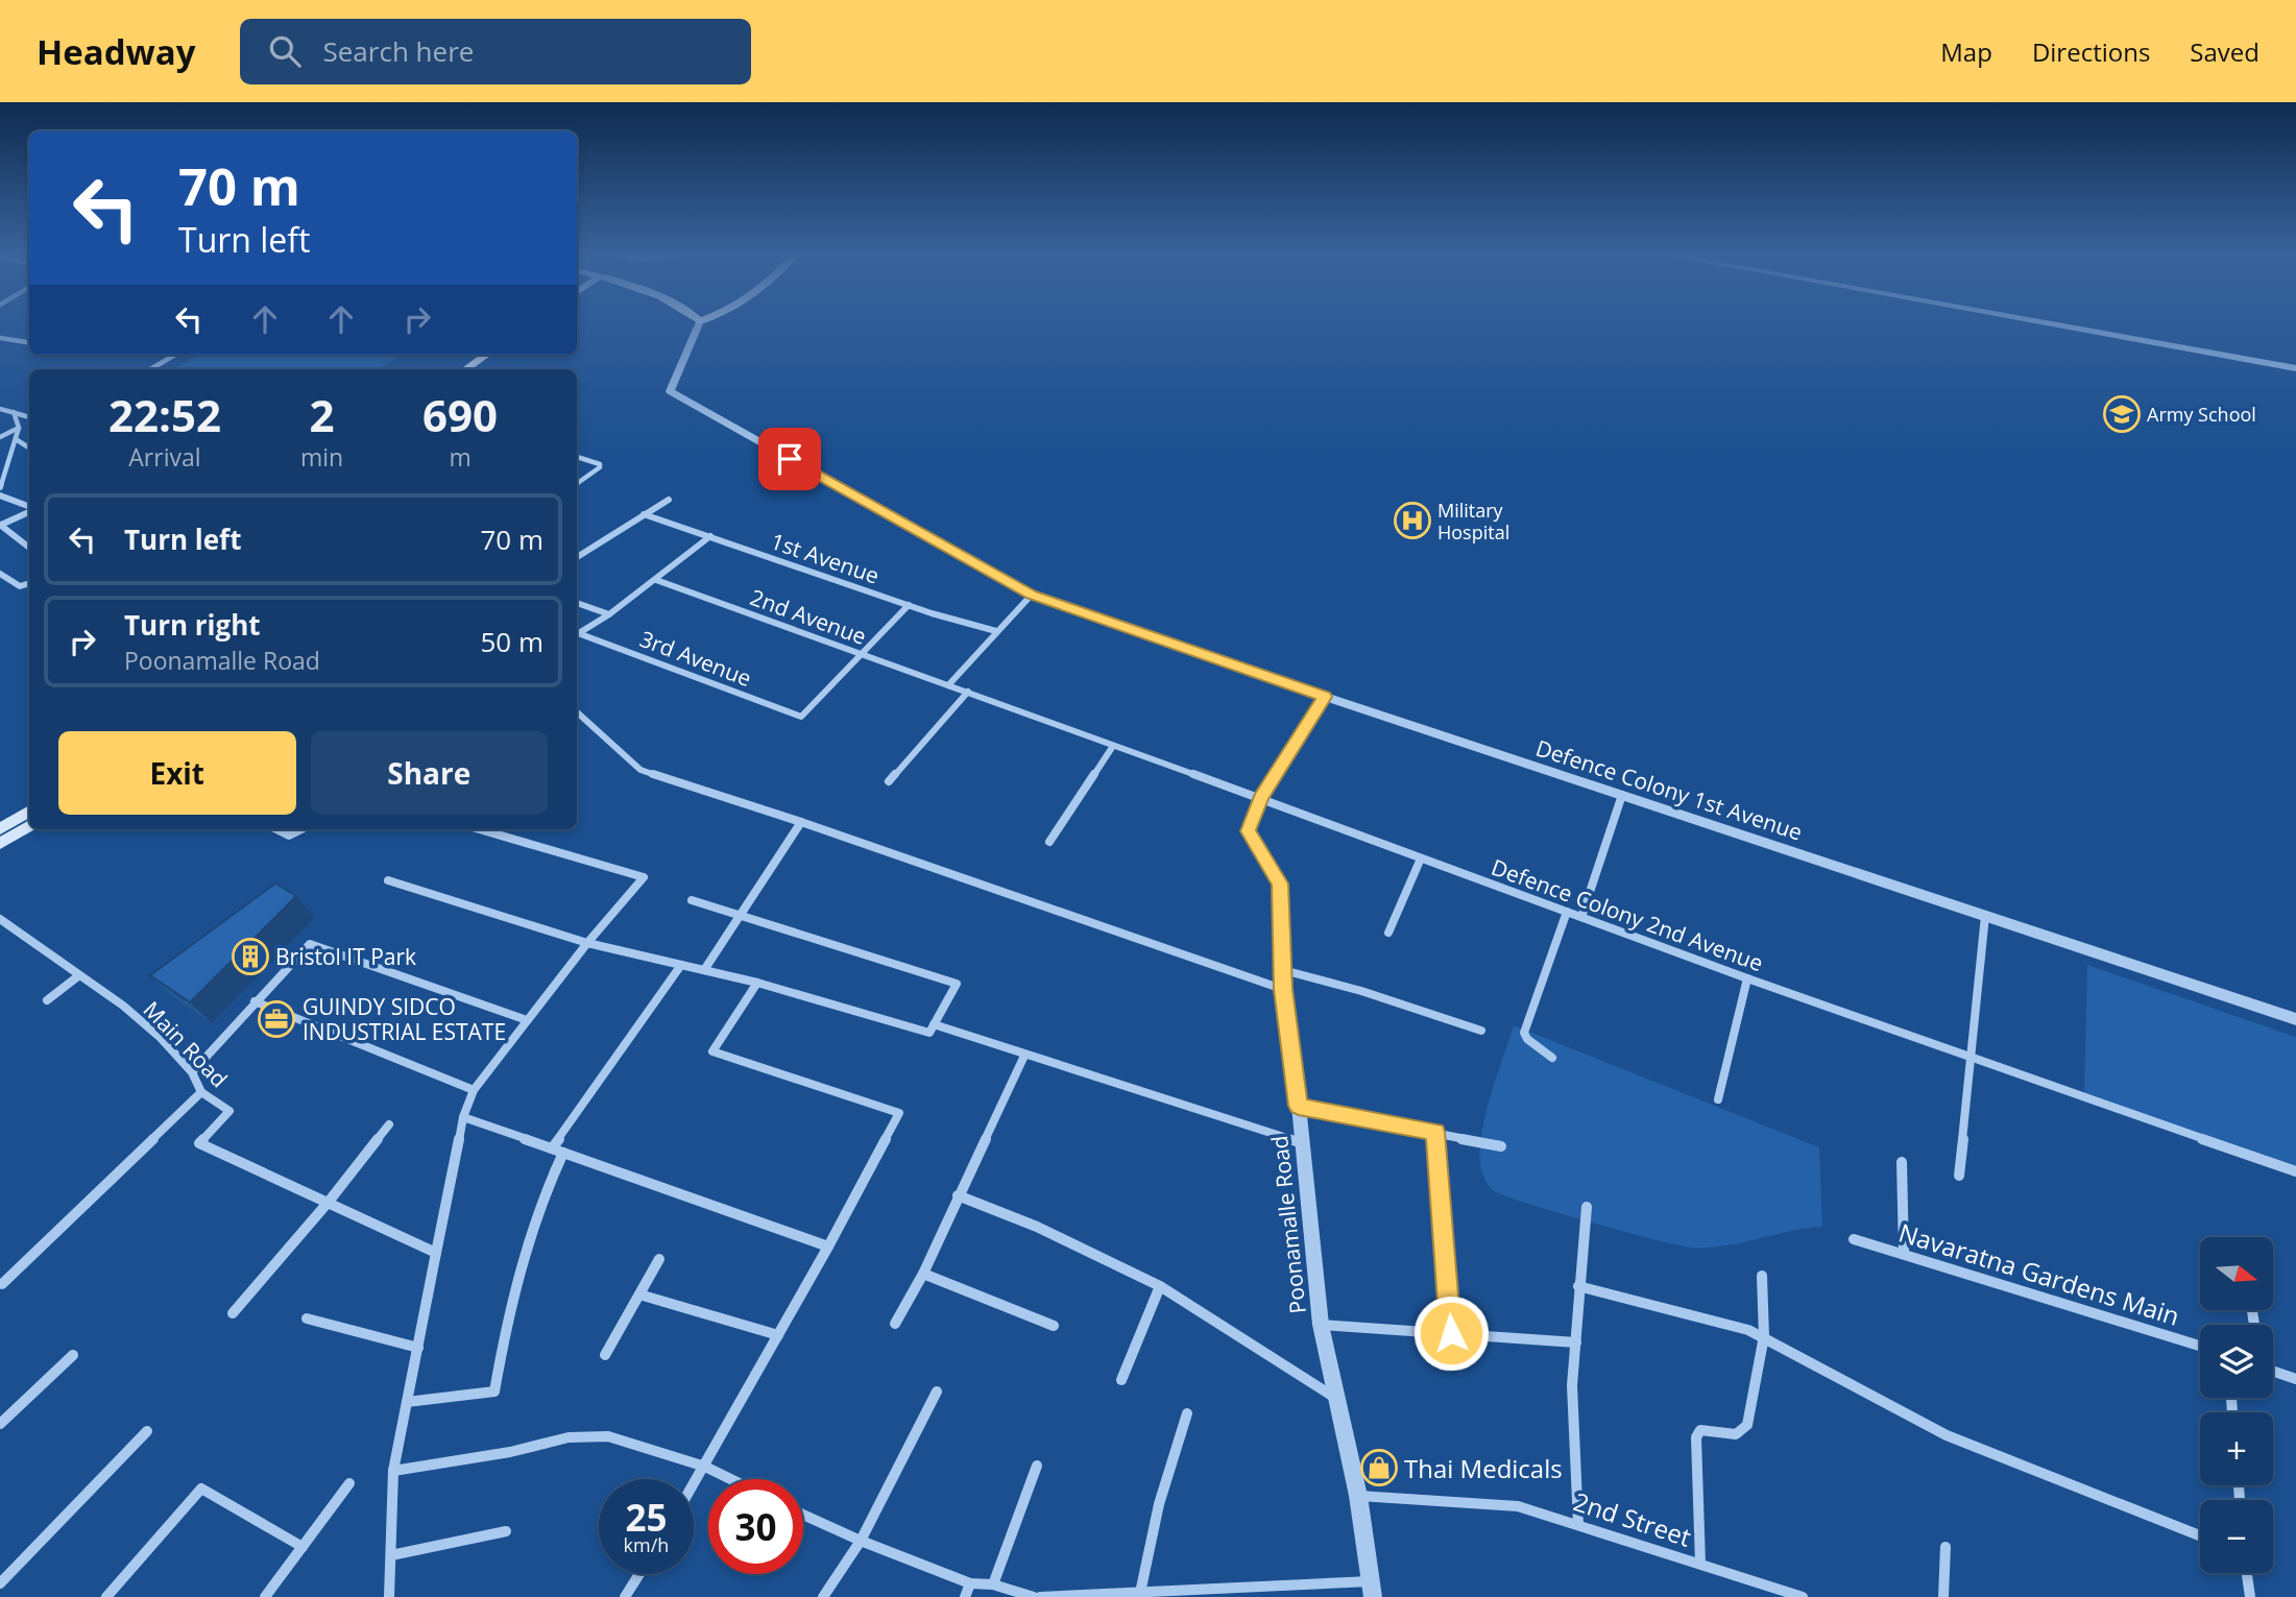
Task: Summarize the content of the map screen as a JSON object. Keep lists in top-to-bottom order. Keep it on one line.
{"streets":{"street":["1st Avenue","2nd Avenue","3rd Avenue","Defence Colony 1st Avenue","Defence Colony 2nd Avenue","Main Road","Poonamalle Road","Navaratna Gardens Main","2nd Street"]},"crossings":[["2nd Avenue","3rd Avenue"],["2nd Avenue","Defence Colony 2nd Avenue"],["Defence Colony 1st Avenue","Poonamalle Road"],["Defence Colony 2nd Avenue","Poonamalle Road"],["Poonamalle Road","2nd Street"]],"places":{"school or university":["Army School"],"hospital":["Military Hospital"],"building":["Bristol IT Park"],"office":["GUINDY SIDCO INDUSTRIAL ESTATE"],"shop":["Thai Medicals"]},"north":"right","page":{"header":"Headway","search":"Search here","nav":["Map","Directions","Saved"],"turn":["70 m","Turn left"],"eta":["22:52","Arrival","2","min","690","m"],"list":[{"name":"Turn left","value":"70 m"},{"name":"Turn right","note":"Poonamalle Road","value":"50 m"}],"buttons":["Exit","Share"],"map_buttons":["+","−"],"speed":"25 km/h","limit":"30"}}
